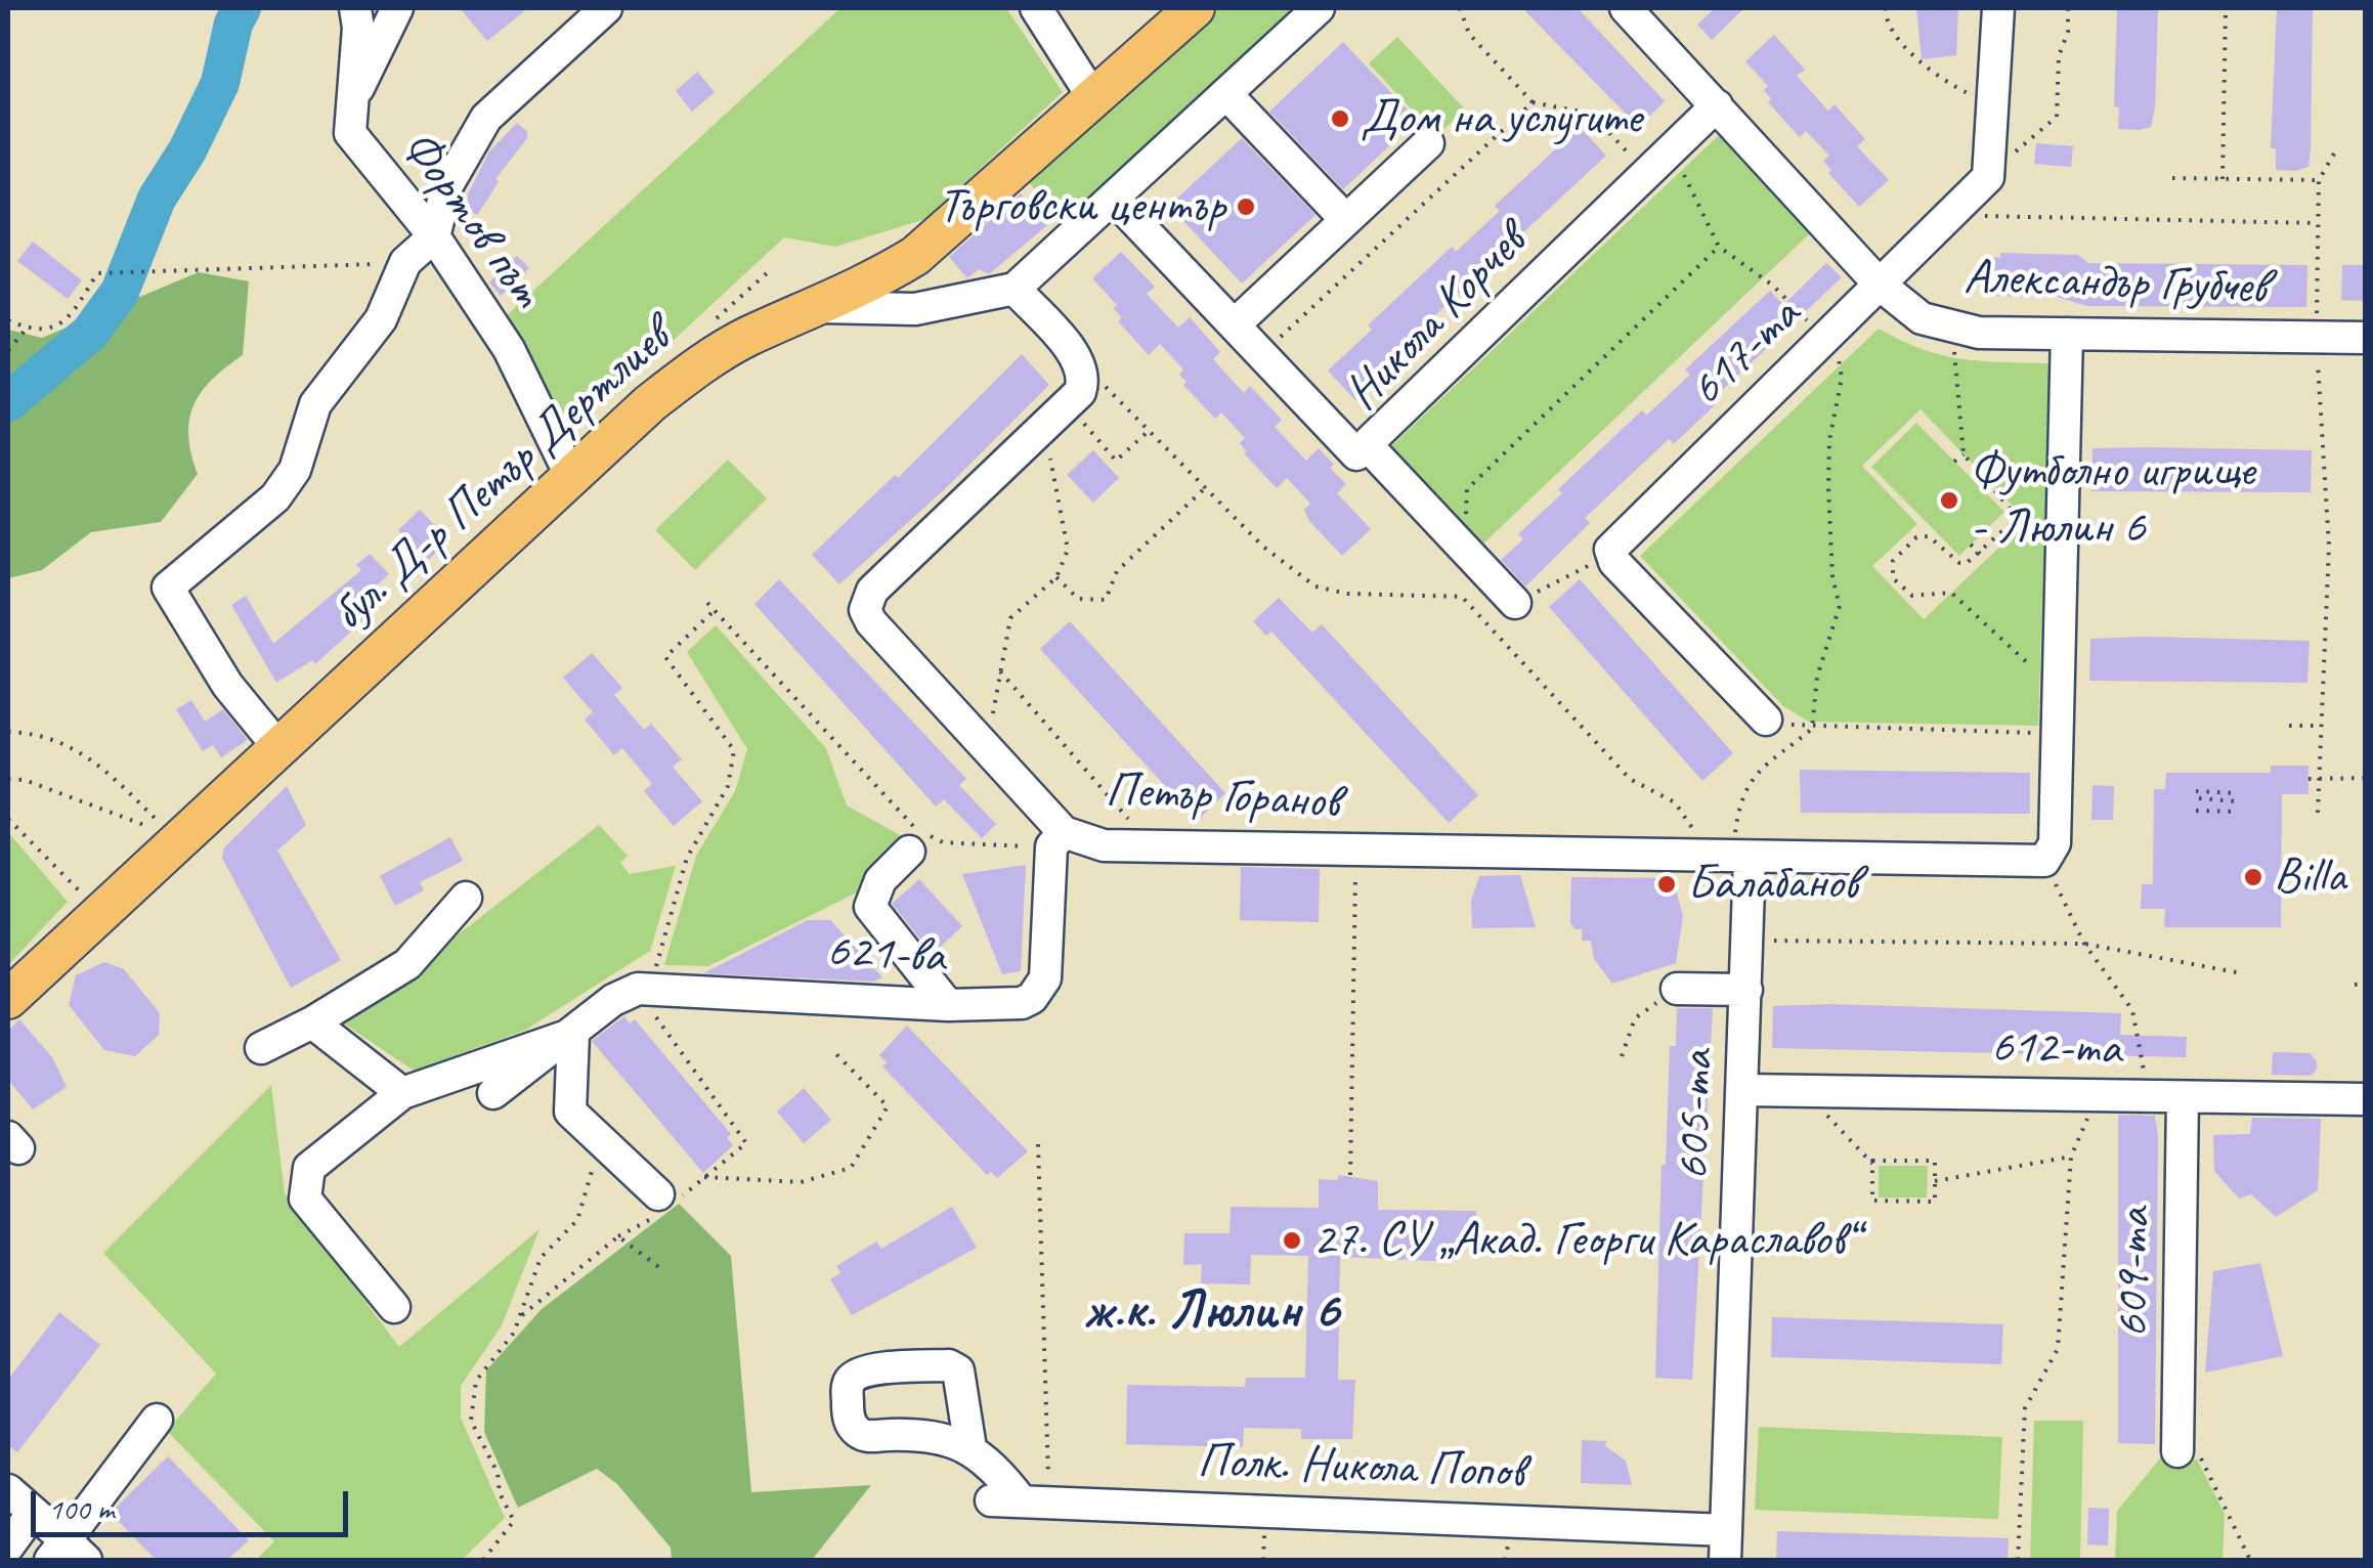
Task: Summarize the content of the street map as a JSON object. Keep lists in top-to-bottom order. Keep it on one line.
{"streets":{"main road":["бул. Д-р Петър Дертлиев"],"street":["Фортов път","Александър Грубчев","Никола Корчев","617-та","Петър Горанов","621-ва","612-та","605-та","609-та","Полк. Никола Попов"]},"crossings":[["Фортов път","бул. Д-р Петър Дертлиев"],["Александър Грубчев","Никола Корчев"],["Александър Грубчев","617-та"],["Петър Горанов","621-ва"],["Петър Горанов","605-та"],["612-та","605-та"],["612-та","609-та"],["605-та","Полк. Никола Попов"]],"districts":["ж.к. Люлин 6"],"places":["Дом на услугите","Търговски център","Футболно игрище - Люлин 6","Billa","Балабанов","27. СУ „Акад. Георги Караславов“"],"scale_bar":"100 m"}
